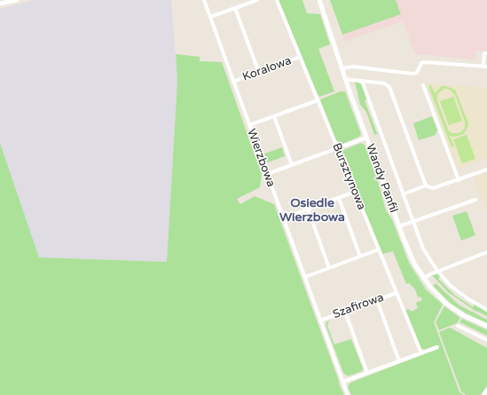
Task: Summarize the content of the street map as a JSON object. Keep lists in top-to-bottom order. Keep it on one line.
{"streets":{"street":["Koralowa","Wierzbowa","Bursztynowa","Wandy Panfil","Szafirowa"]},"crossings":[["Koralowa","Wierzbowa"],["Koralowa","Bursztynowa"],["Wierzbowa","Szafirowa"],["Bursztynowa","Szafirowa"]],"districts":["Osiedle Wierzbowa"]}
